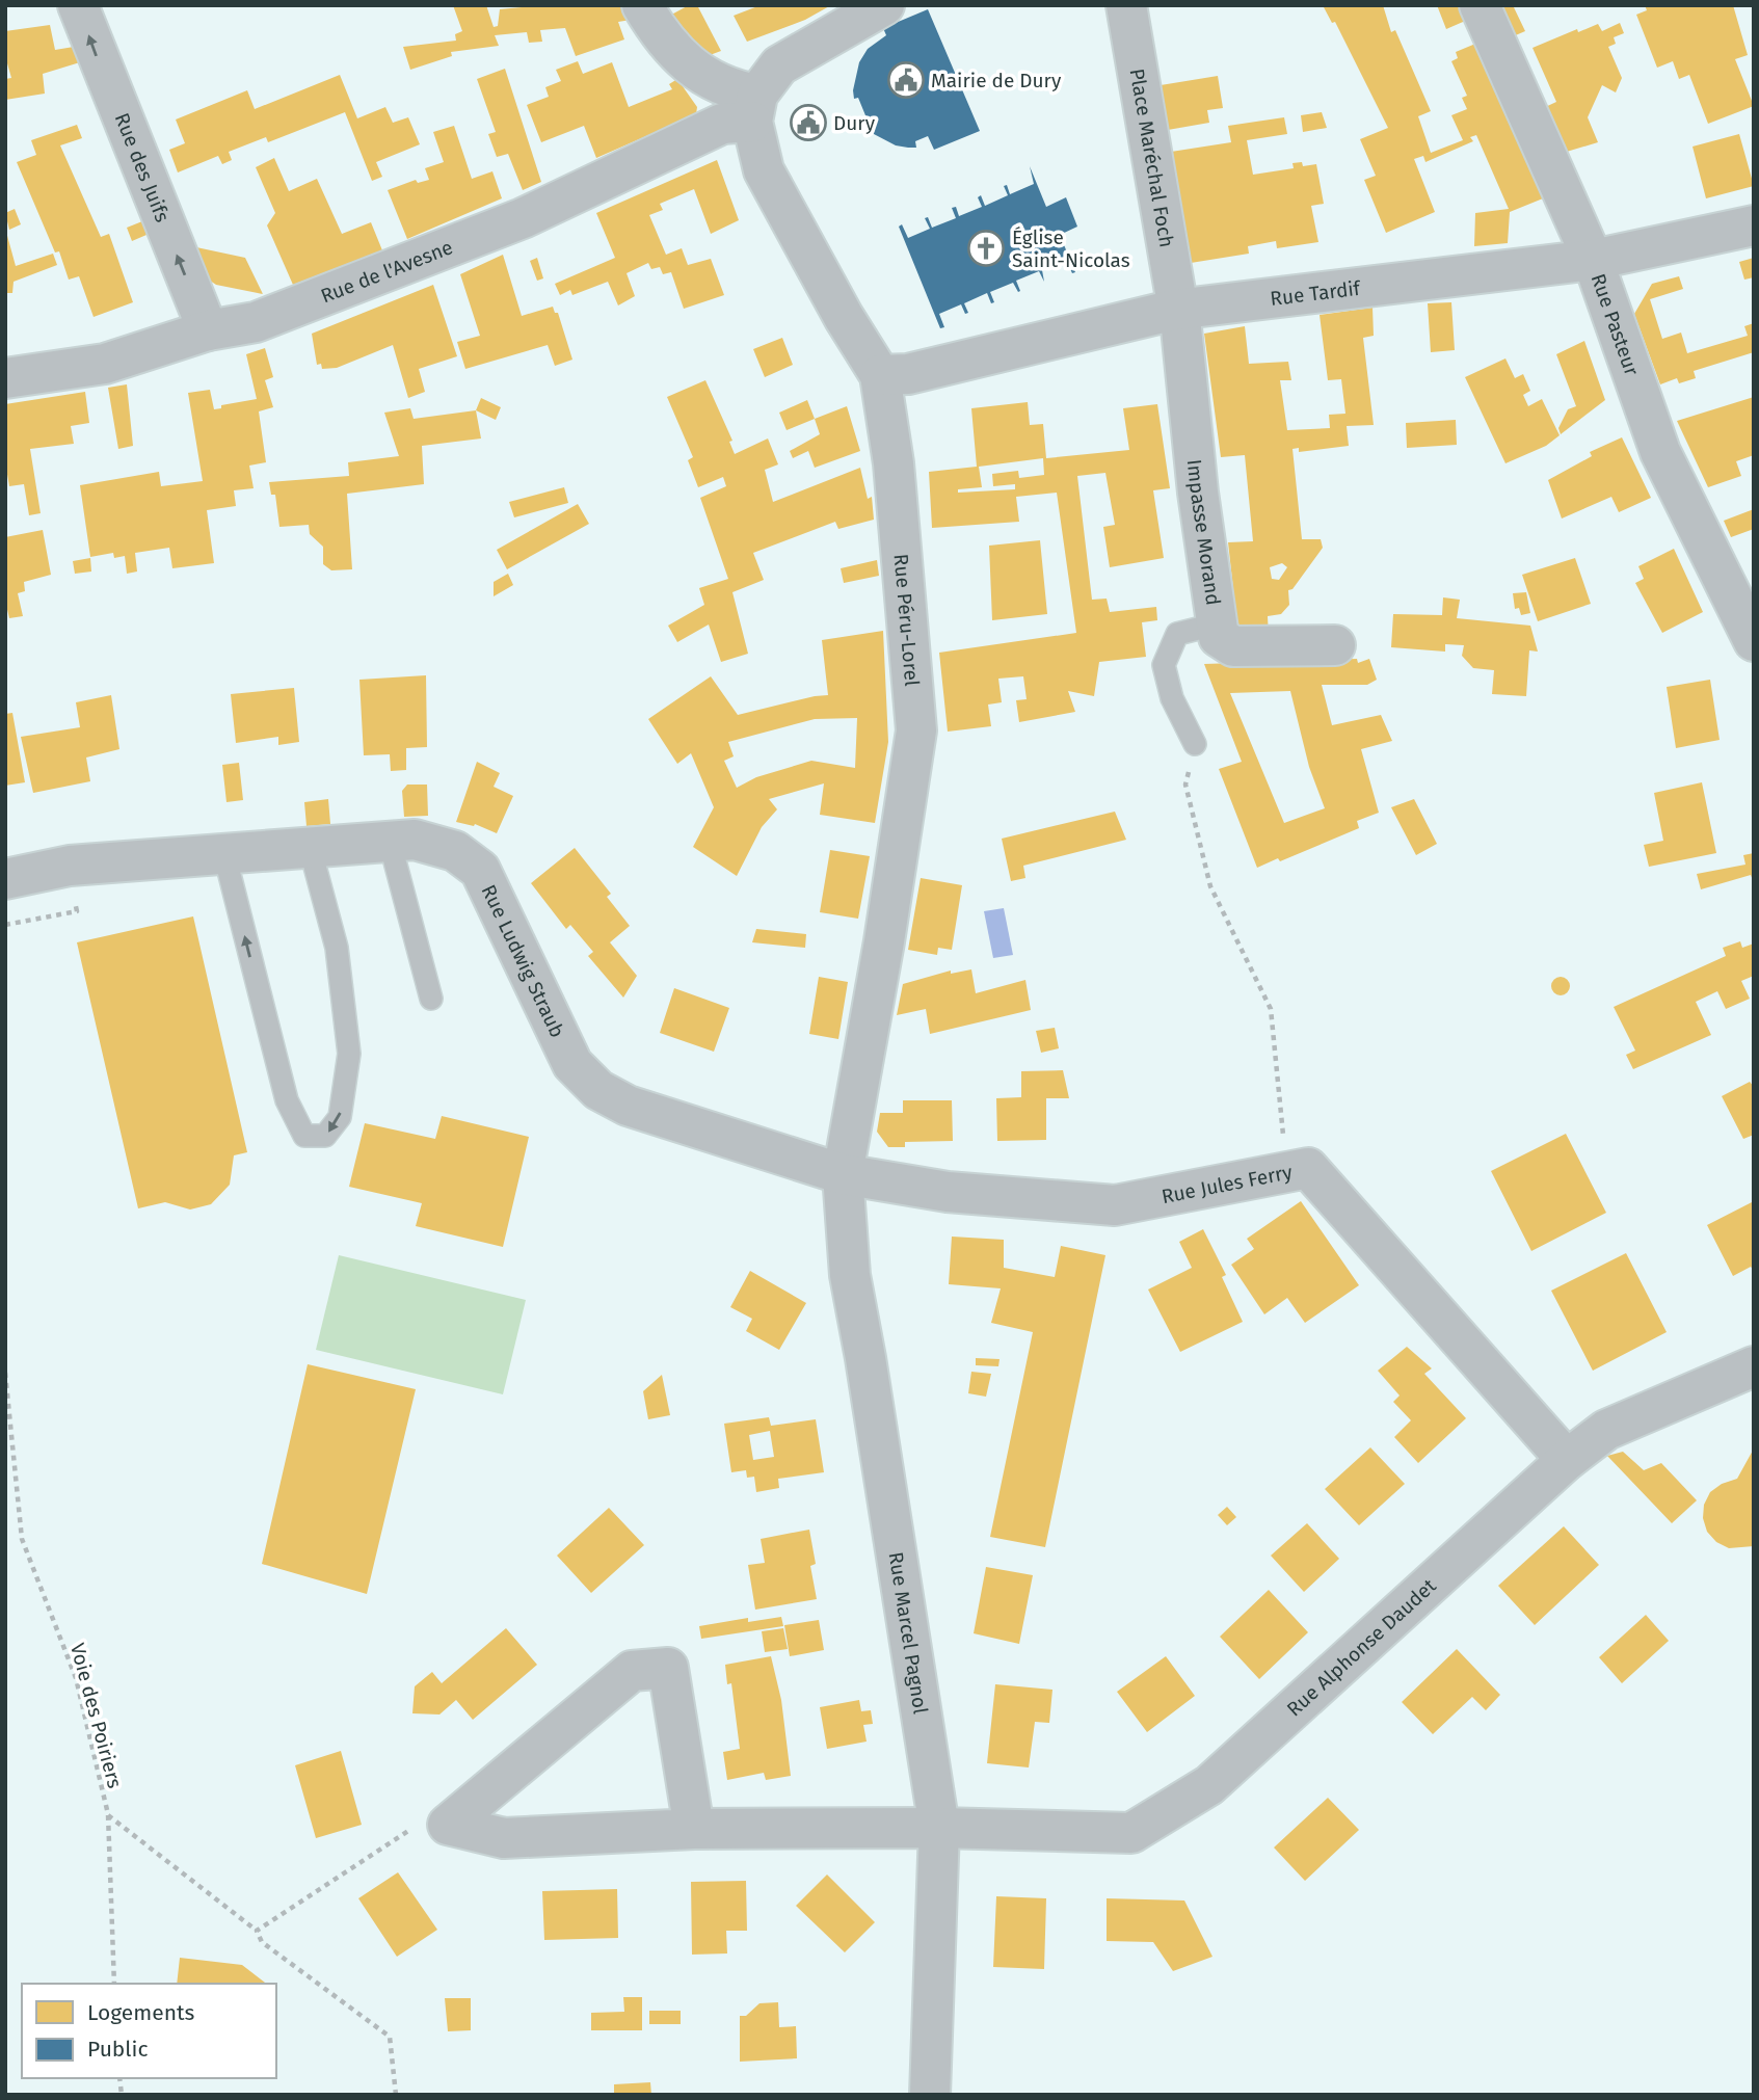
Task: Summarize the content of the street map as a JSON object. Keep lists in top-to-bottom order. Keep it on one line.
{"streets":{"street":["Place Maréchal Foch","Rue des Juifs","Rue de l'Avesne","Rue Tardif","Rue Pasteur","Impasse Morand","Rue Péru-Lorel","Rue Ludwig Straub","Rue Jules Ferry","Rue Marcel Pagnol","Rue Alphonse Daudet"],"path":["Voie des Poiriers"]},"crossings":[["Place Maréchal Foch","Rue Tardif"],["Place Maréchal Foch","Impasse Morand"],["Rue des Juifs","Rue de l'Avesne"],["Rue de l'Avesne","Rue Péru-Lorel"],["Rue Tardif","Rue Pasteur"],["Rue Tardif","Impasse Morand"],["Rue Tardif","Rue Péru-Lorel"],["Rue Péru-Lorel","Rue Ludwig Straub"],["Rue Péru-Lorel","Rue Jules Ferry"],["Rue Péru-Lorel","Rue Marcel Pagnol"],["Rue Ludwig Straub","Rue Jules Ferry"],["Rue Ludwig Straub","Rue Marcel Pagnol"],["Rue Jules Ferry","Rue Marcel Pagnol"],["Rue Jules Ferry","Rue Alphonse Daudet"],["Rue Marcel Pagnol","Rue Alphonse Daudet"]],"one_way":["Rue des Juifs"],"places":{"public building":["Mairie de Dury","Dury"],"church":["Église Saint-Nicolas"]},"legend":["Logements","Public"]}
